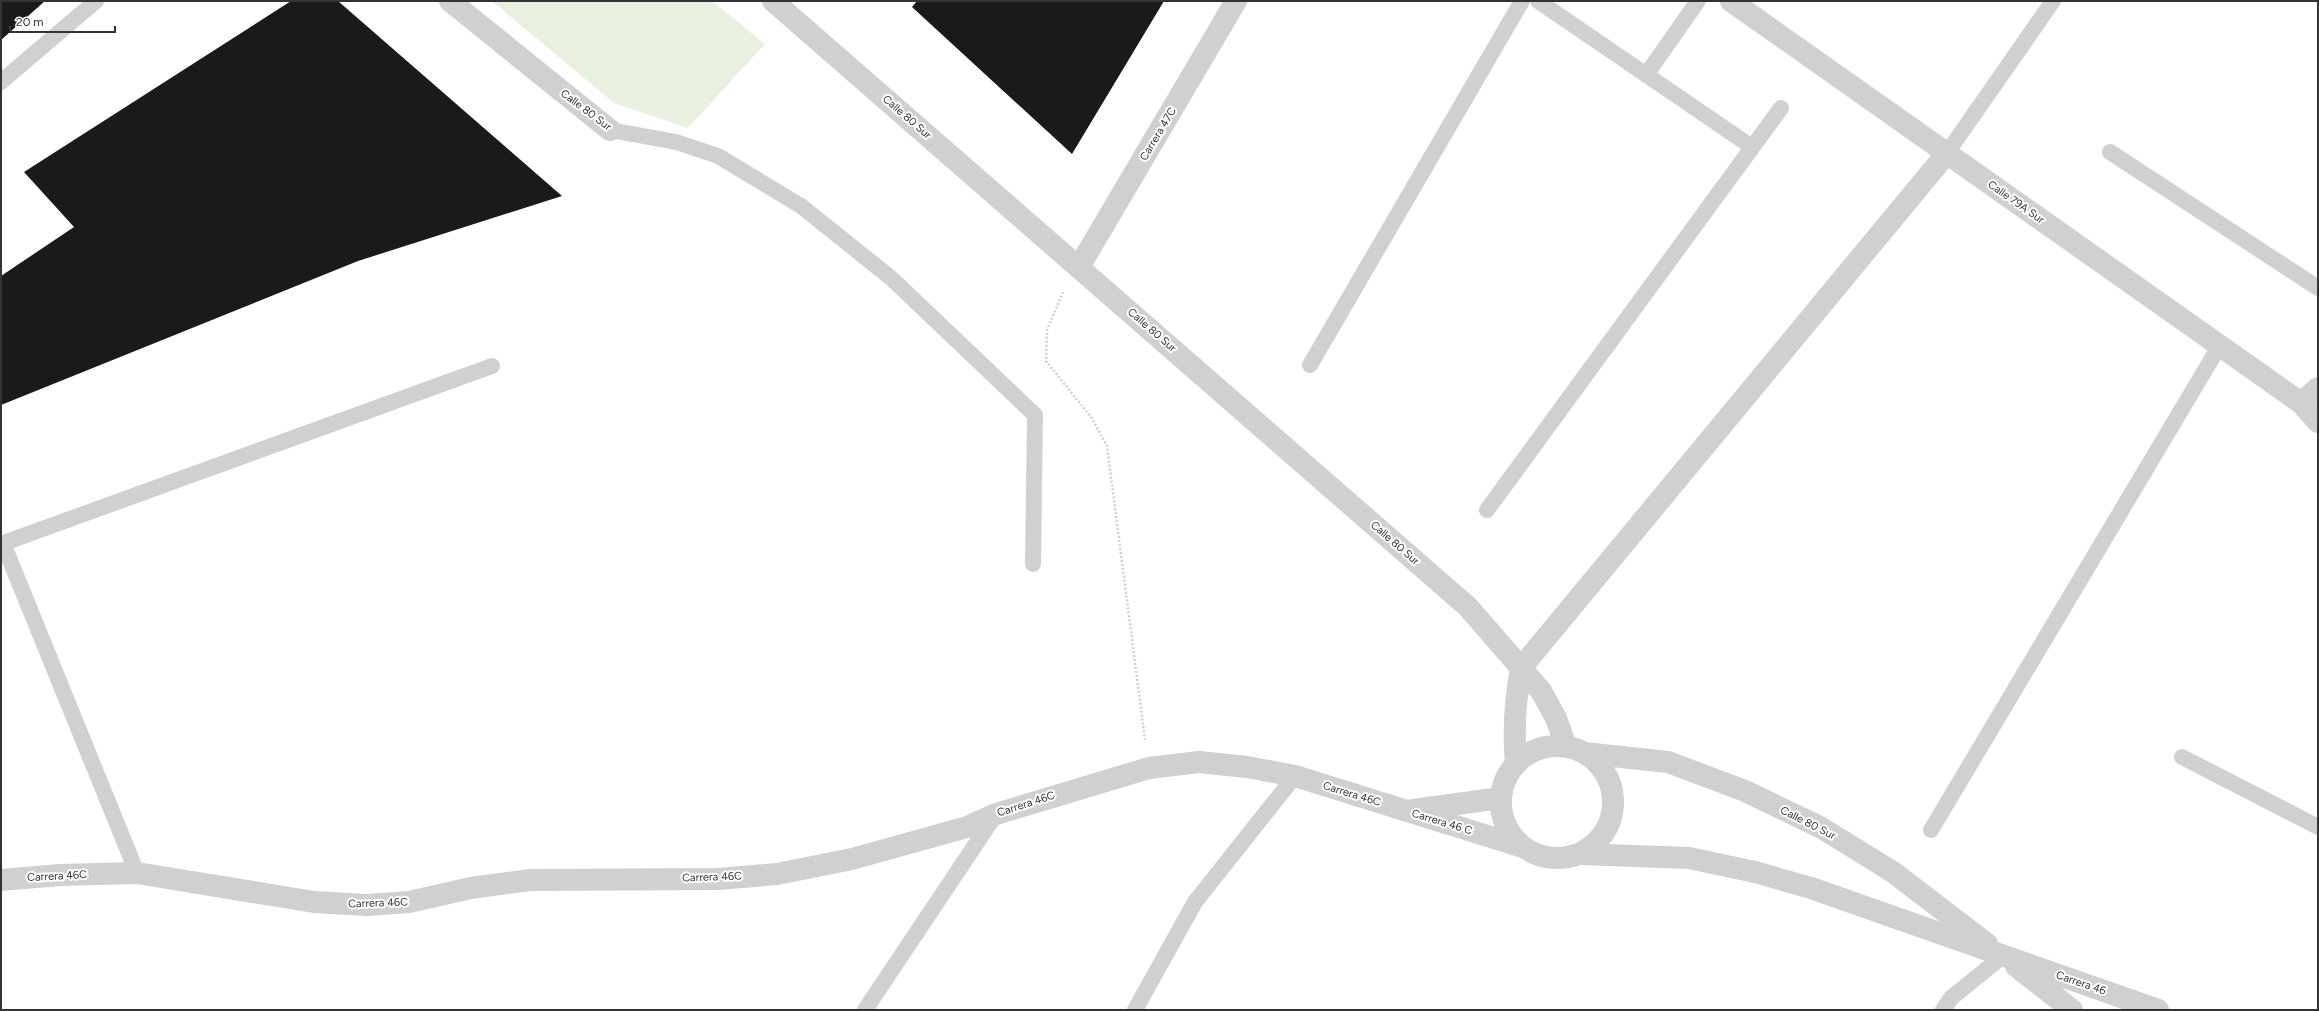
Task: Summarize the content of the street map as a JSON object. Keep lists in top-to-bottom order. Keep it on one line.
{"streets":{"street":["Calle 80 Sur","Carrera 47C","Calle 79A Sur","Carrera 46C","Carrera 46 C","Carrera 46"]},"crossings":[["Calle 80 Sur","Carrera 47C"],["Calle 80 Sur","Carrera 46 C"],["Calle 80 Sur","Carrera 46"],["Carrera 46C","Carrera 46 C"]],"scale_bar":"20 m"}
